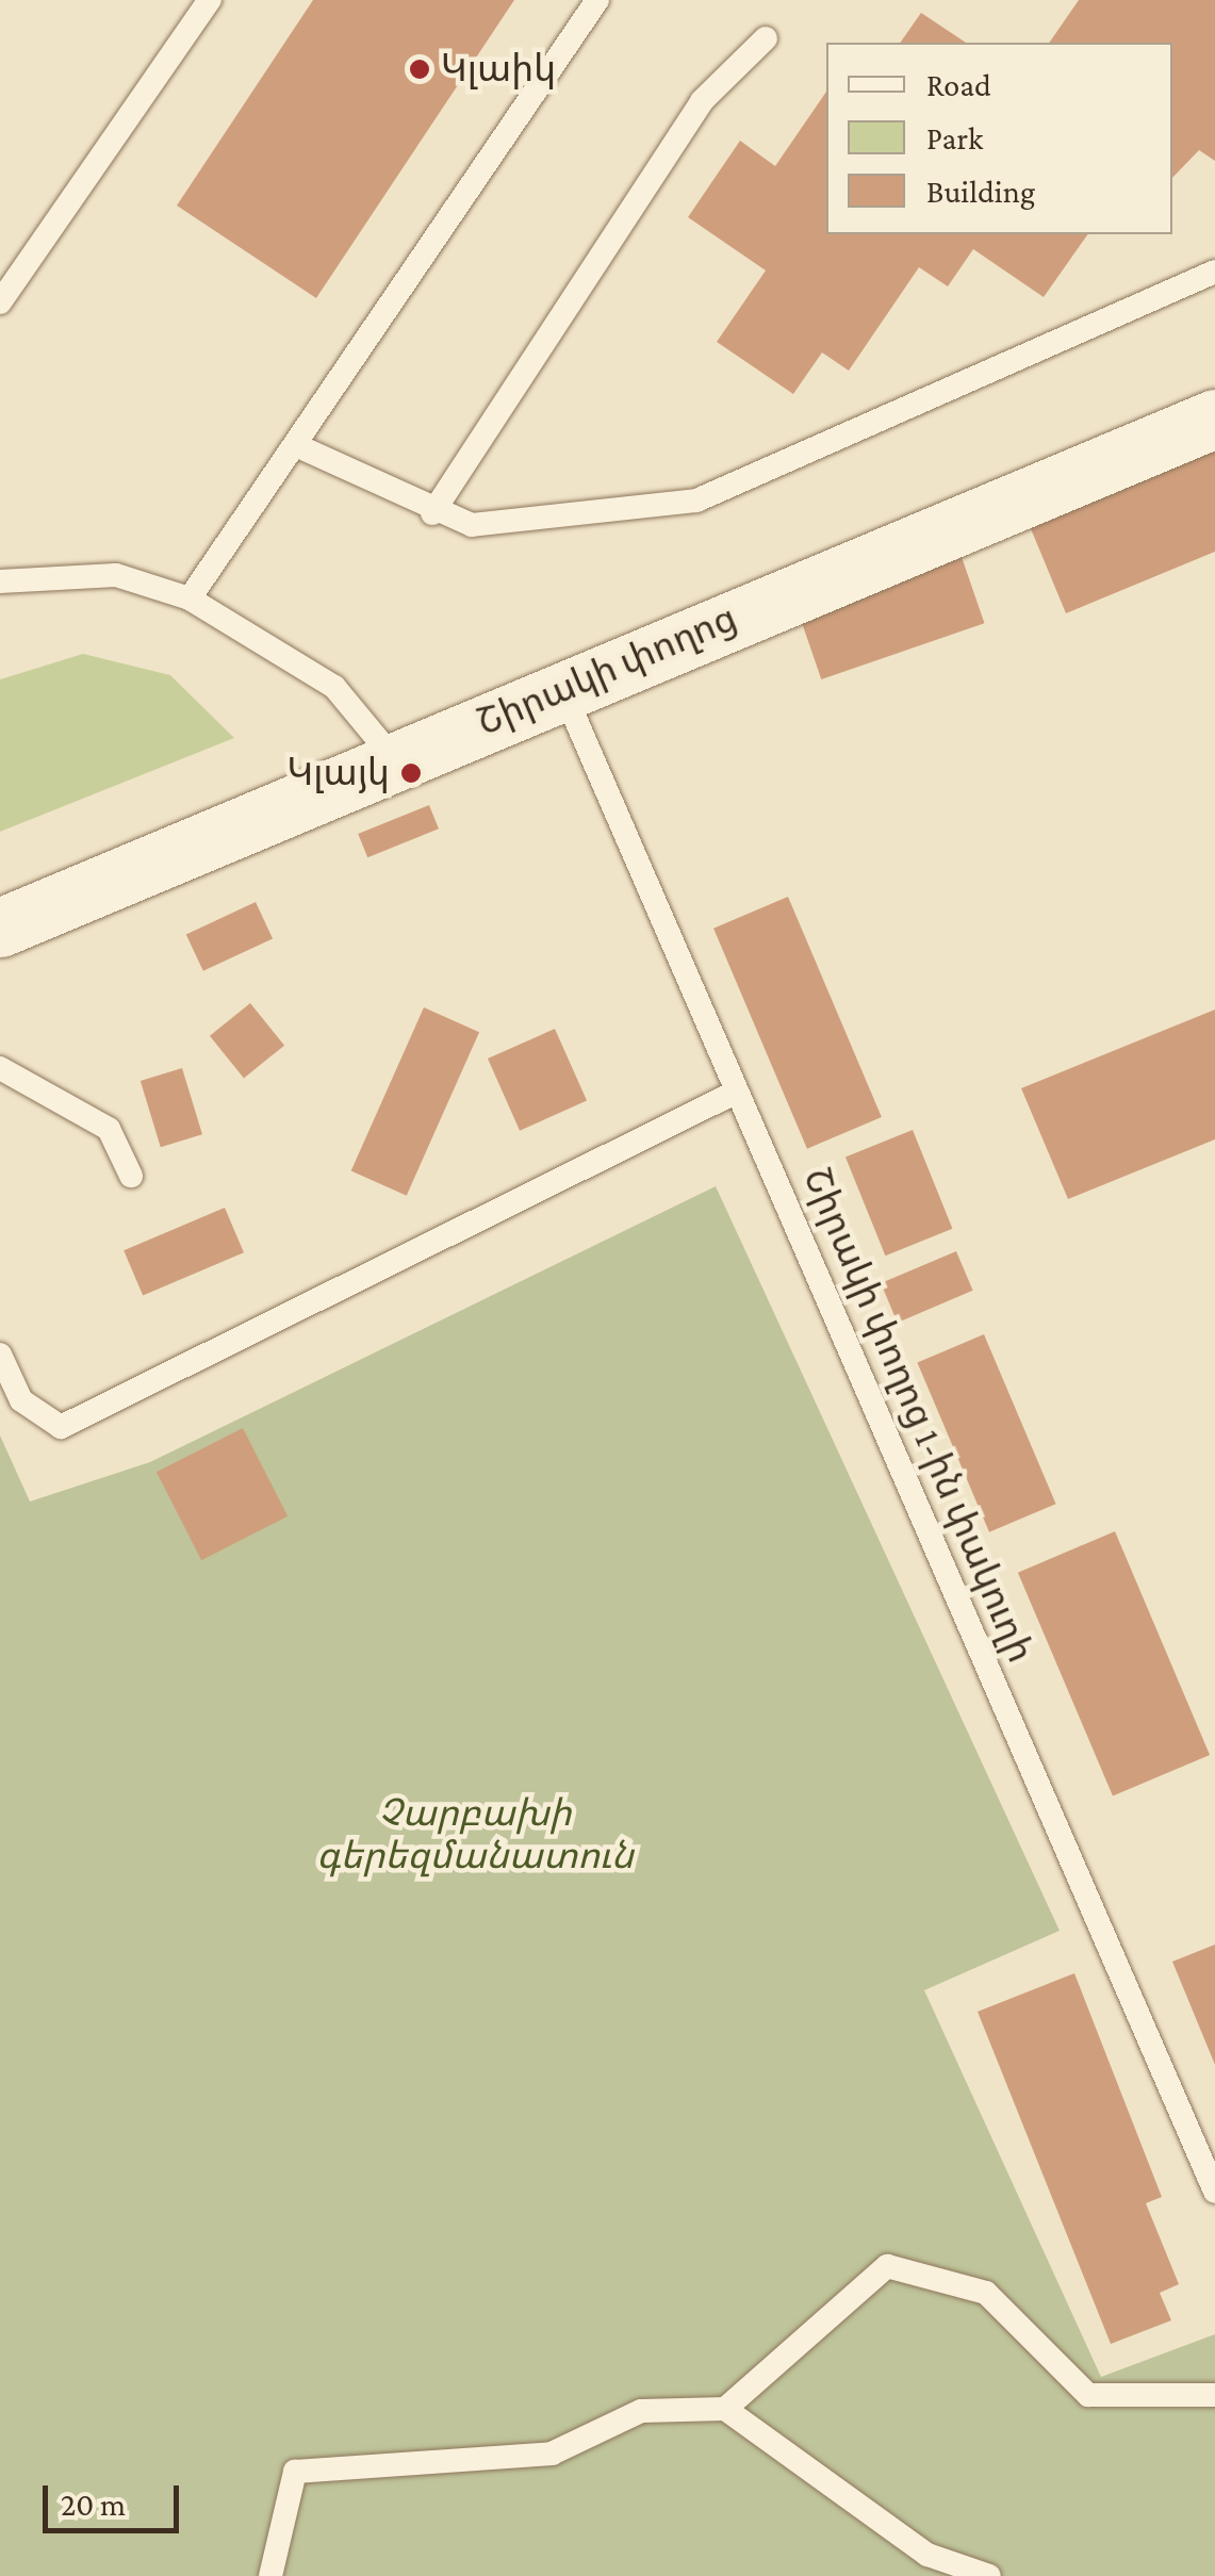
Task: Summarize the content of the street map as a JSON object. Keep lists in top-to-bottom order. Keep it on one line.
{"streets":{"main road":["Շիրակի փողոց"],"lane":["Շիրակի փողոց 1-ին փակուղի"]},"crossings":[["Շիրակի փողոց","Շիրակի փողոց 1-ին փակուղի"]],"parks":["Չարբախի գերեզմանատուն"],"places":["Կլաիկ","Կլայկ"],"legend":["Road","Park","Building"],"scale_bar":"20 m"}
